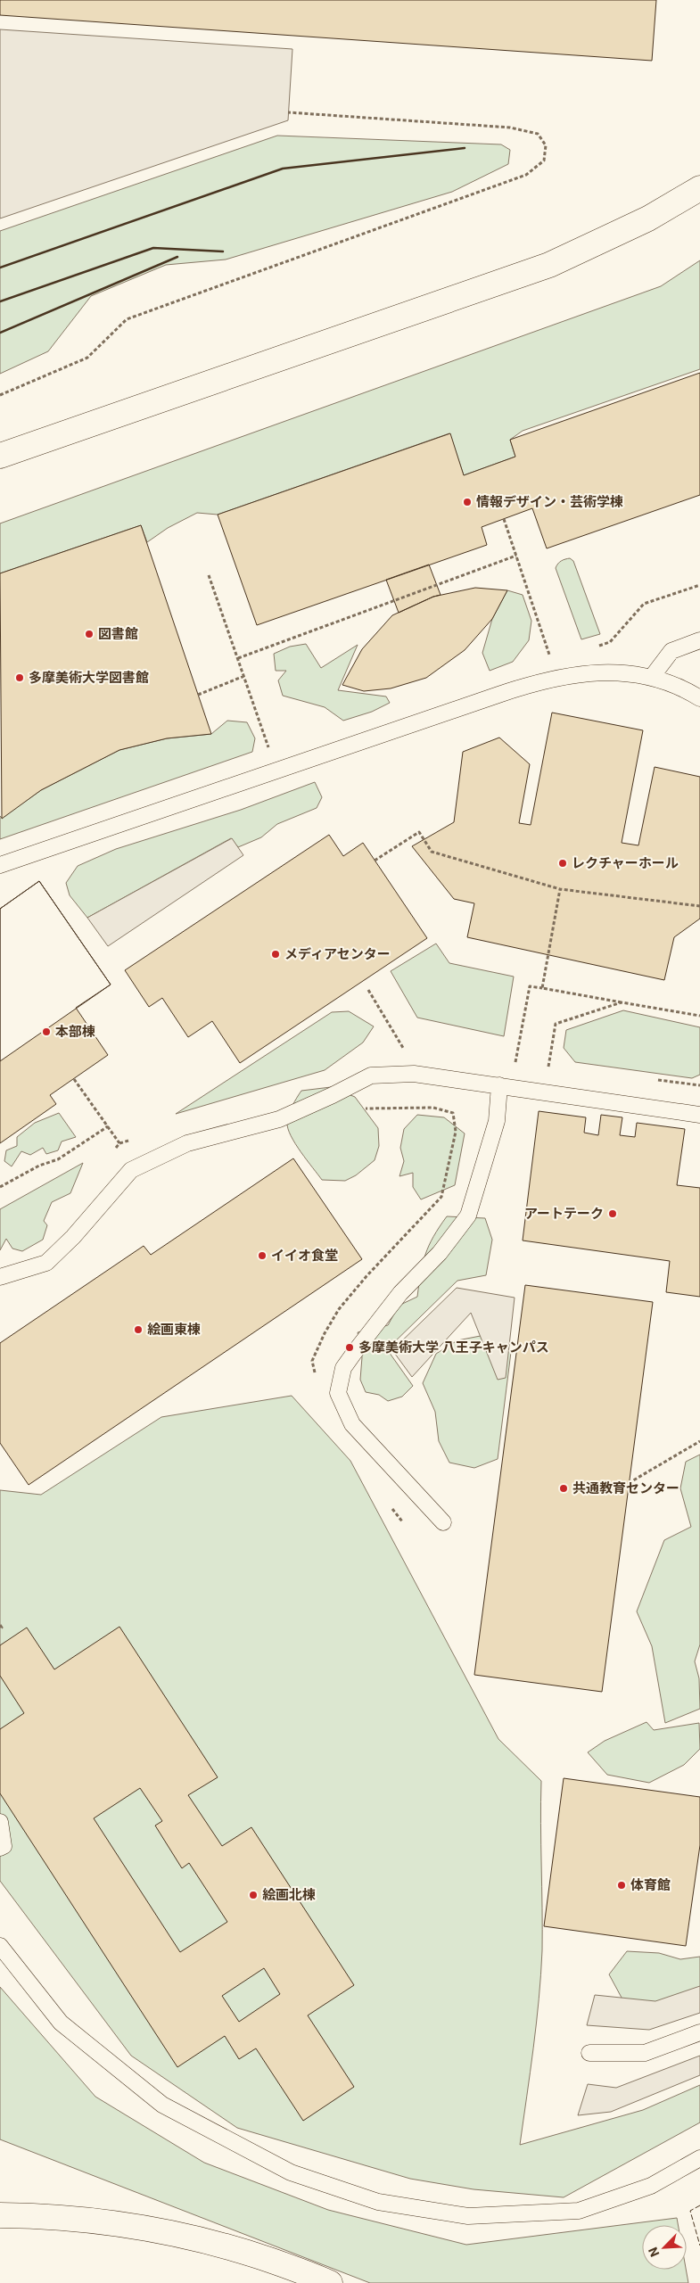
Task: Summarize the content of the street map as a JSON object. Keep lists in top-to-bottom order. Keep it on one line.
{"places":["情報デザイン・芸術学棟","図書館","多摩美術大学図書館","レクチャーホール","メディアセンター","本部棟","アートテーク","イイオ食堂","絵画東棟","多摩美術大学 八王子キャンパス","共通教育センター","体育館","絵画北棟"],"north":"bottom left"}
